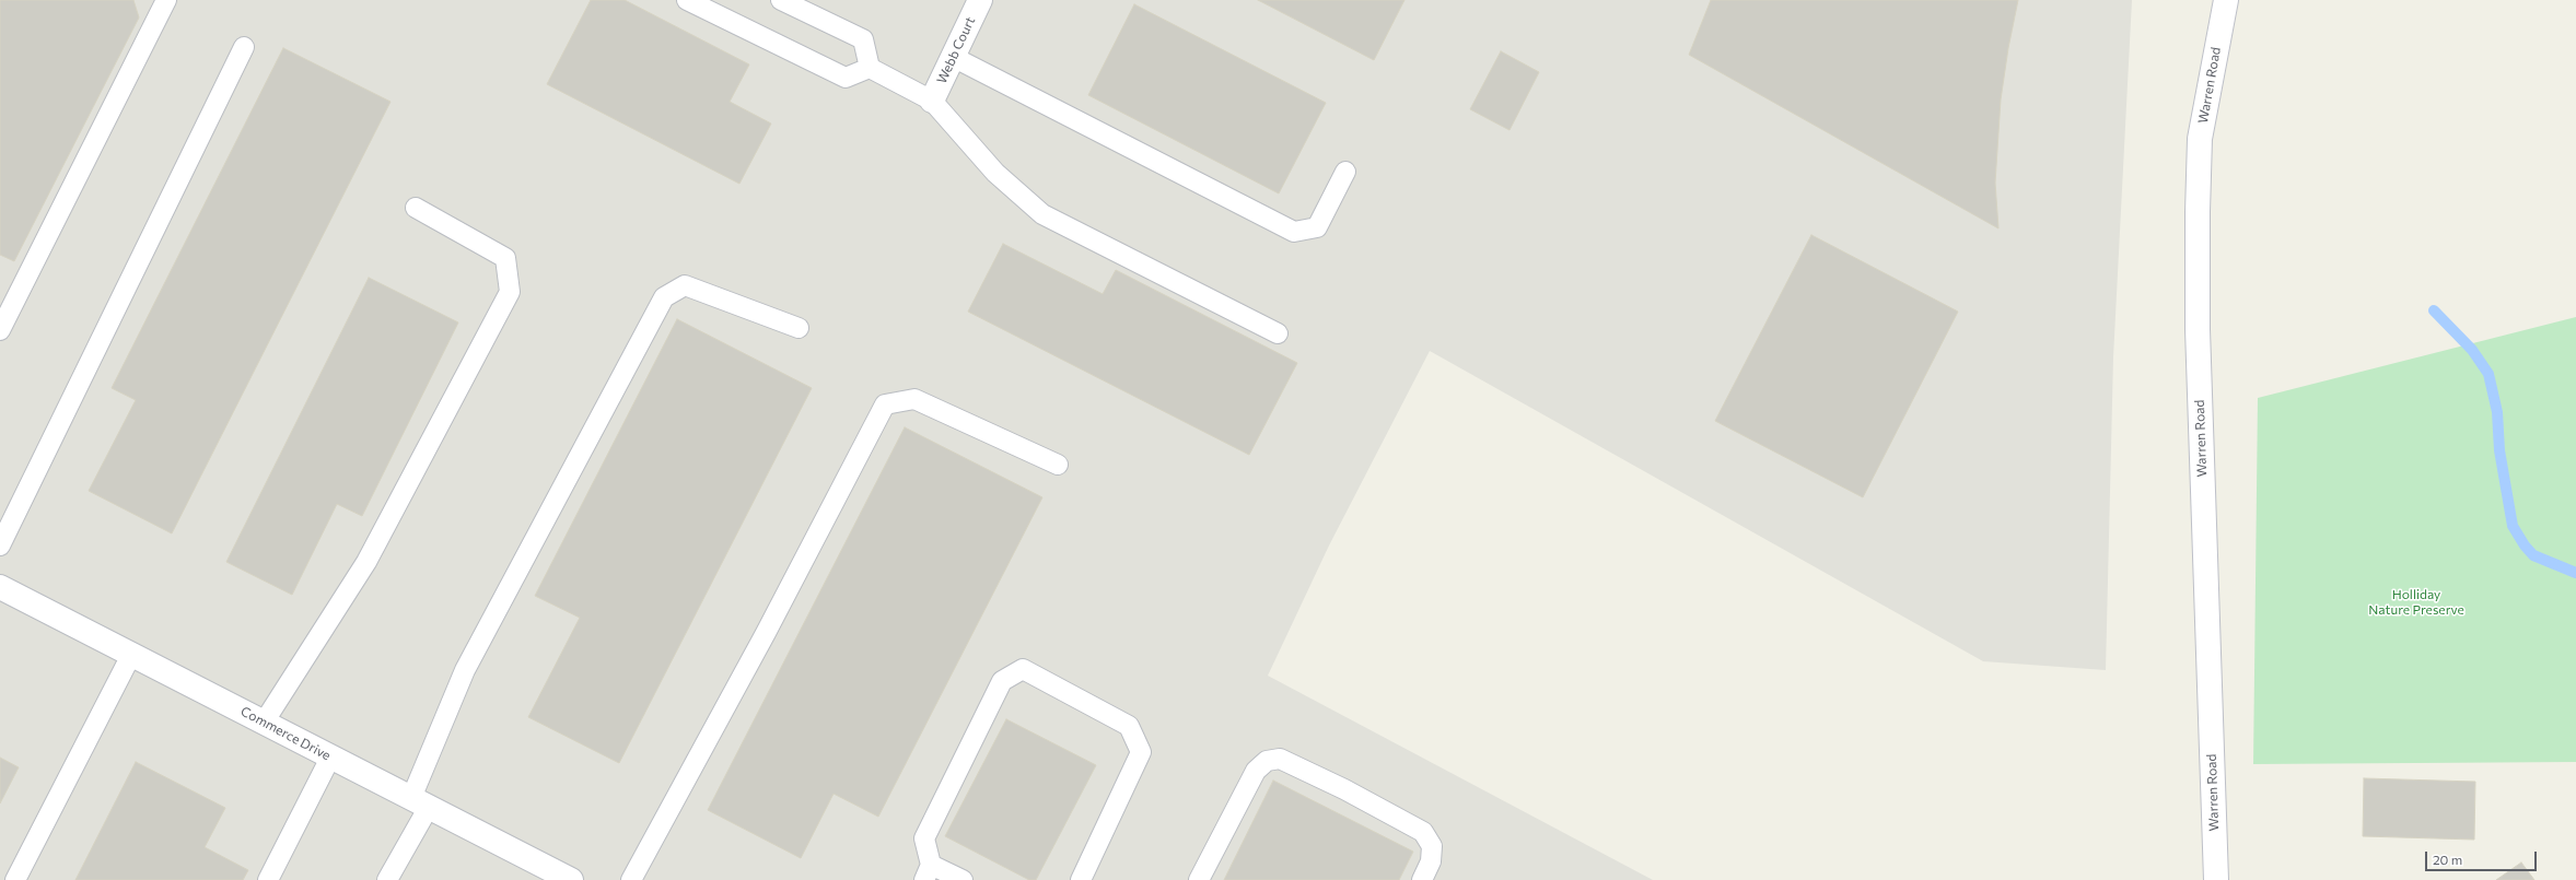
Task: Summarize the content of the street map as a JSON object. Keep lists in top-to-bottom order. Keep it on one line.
{"streets":{"main road":["Webb Court","Warren Road","Commerce Drive"]},"parks":["Holliday Nature Preserve"],"scale_bar":"20 m"}
